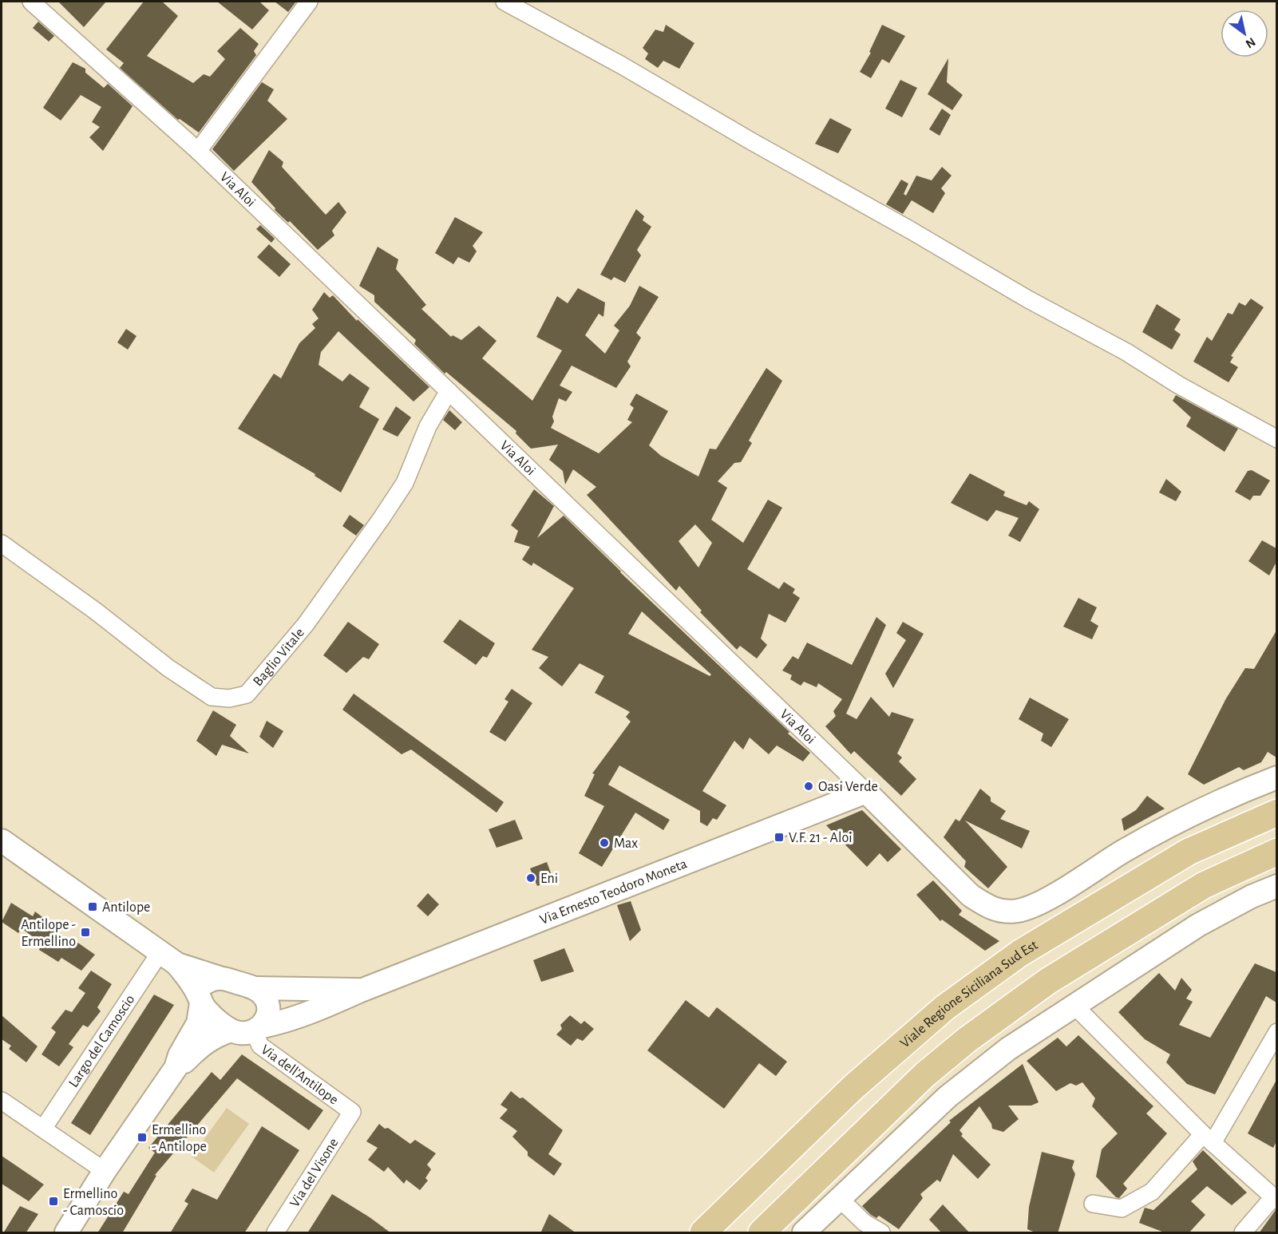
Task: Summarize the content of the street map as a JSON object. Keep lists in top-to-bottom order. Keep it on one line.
{"streets":{"main road":["Viale Regione Siciliana Sud Est"],"street":["Via Aloi","Baglio Vitale","Via Ernesto Teodoro Moneta","Largo del Camoscio","Via dell'Antilope","Via del Visone"]},"crossings":[["Via Aloi","Baglio Vitale"],["Via Aloi","Via Ernesto Teodoro Moneta"],["Via Ernesto Teodoro Moneta","Largo del Camoscio"],["Via Ernesto Teodoro Moneta","Via dell'Antilope"],["Via dell'Antilope","Via del Visone"]],"places":{"other":["Oasi Verde","Max","Eni"],"transit":["V.F. 21 - Aloi","Antilope","Antilope - Ermellino","Ermellino - Antilope","Ermellino - Camoscio"]},"north":"bottom right"}
